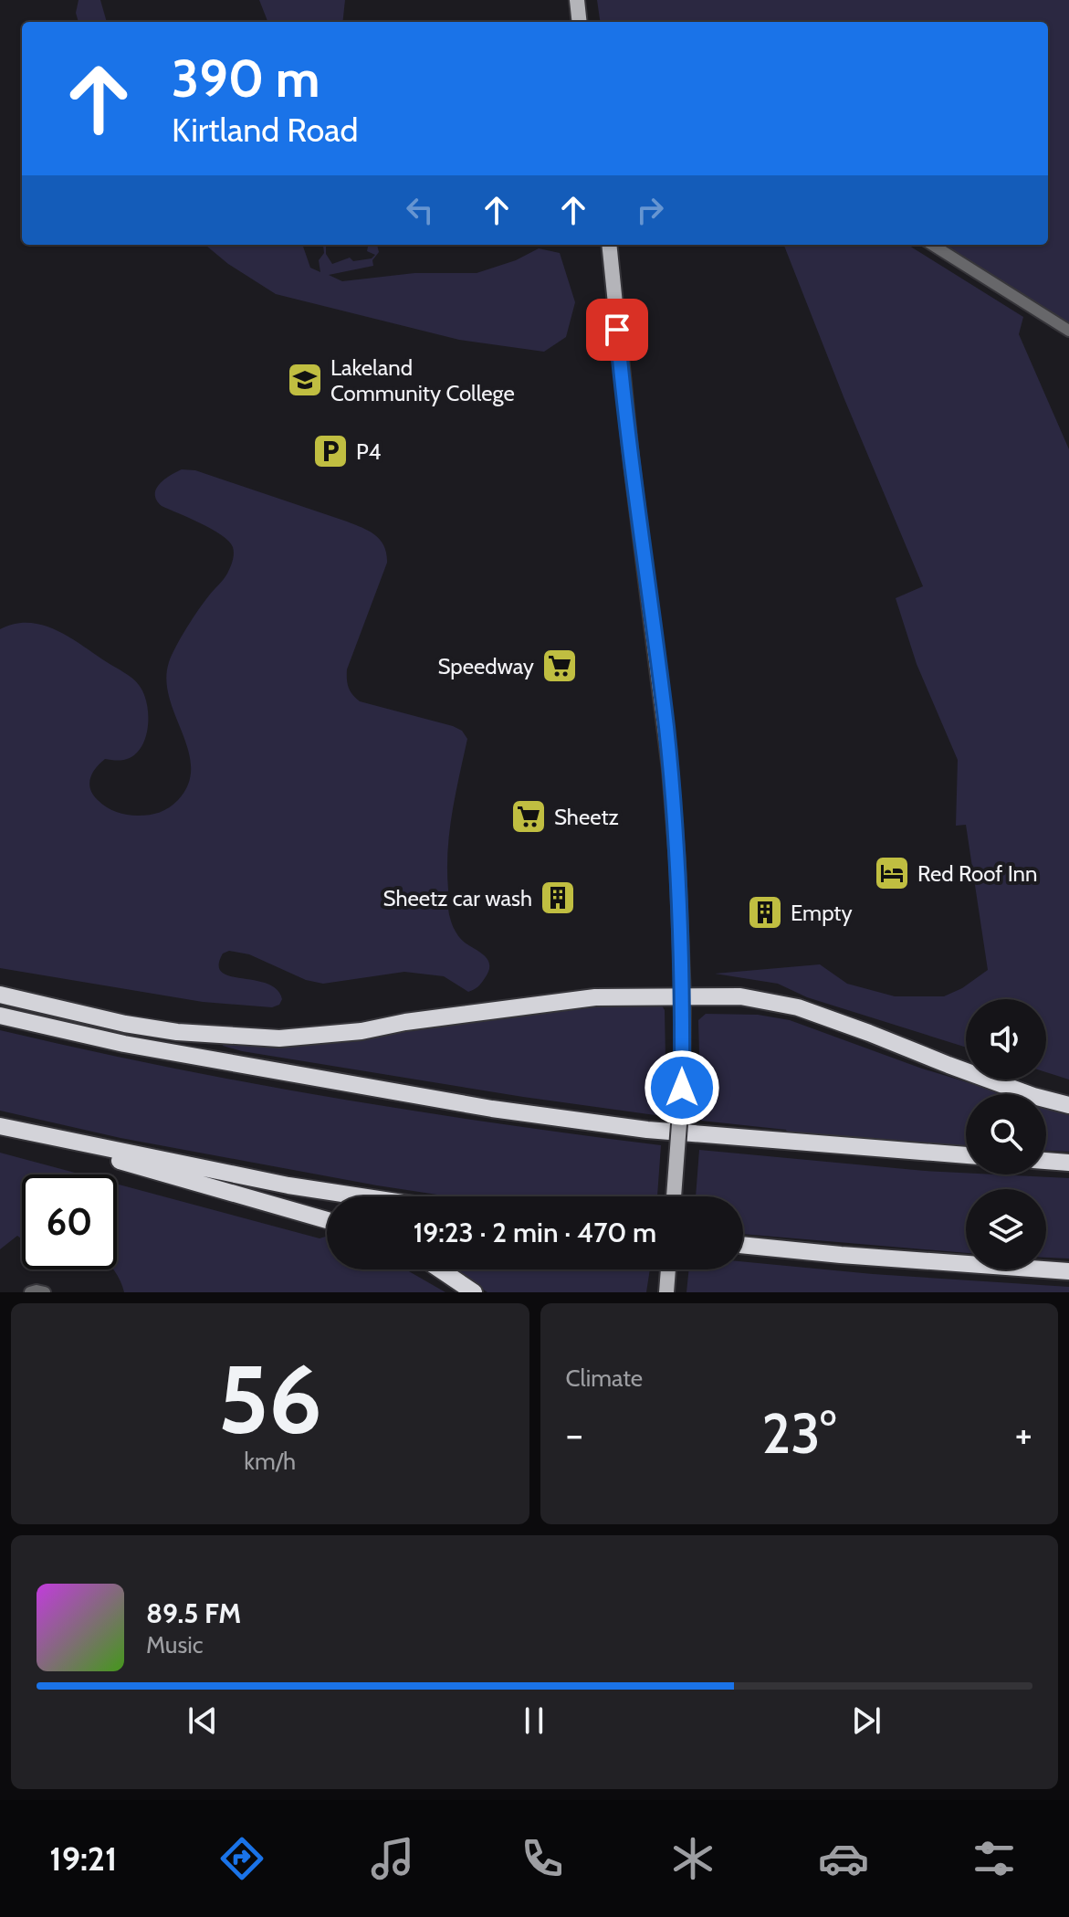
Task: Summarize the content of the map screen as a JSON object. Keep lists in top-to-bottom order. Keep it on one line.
{"places":{"school or university":["Lakeland Community College"],"parking":["P4"],"supermarket":["Speedway","Sheetz"],"hotel":["Red Roof Inn"],"building":["Sheetz car wash","Empty"]},"page":{"turn":["390 m","Kirtland Road"],"limit":"60","trip":"19:23 · 2 min · 470 m","tile":[["56","km/h"],"Climate"],"heat":["−","23°","+"],"song":["89.5 FM","Music"],"tabs":"19:21"}}
